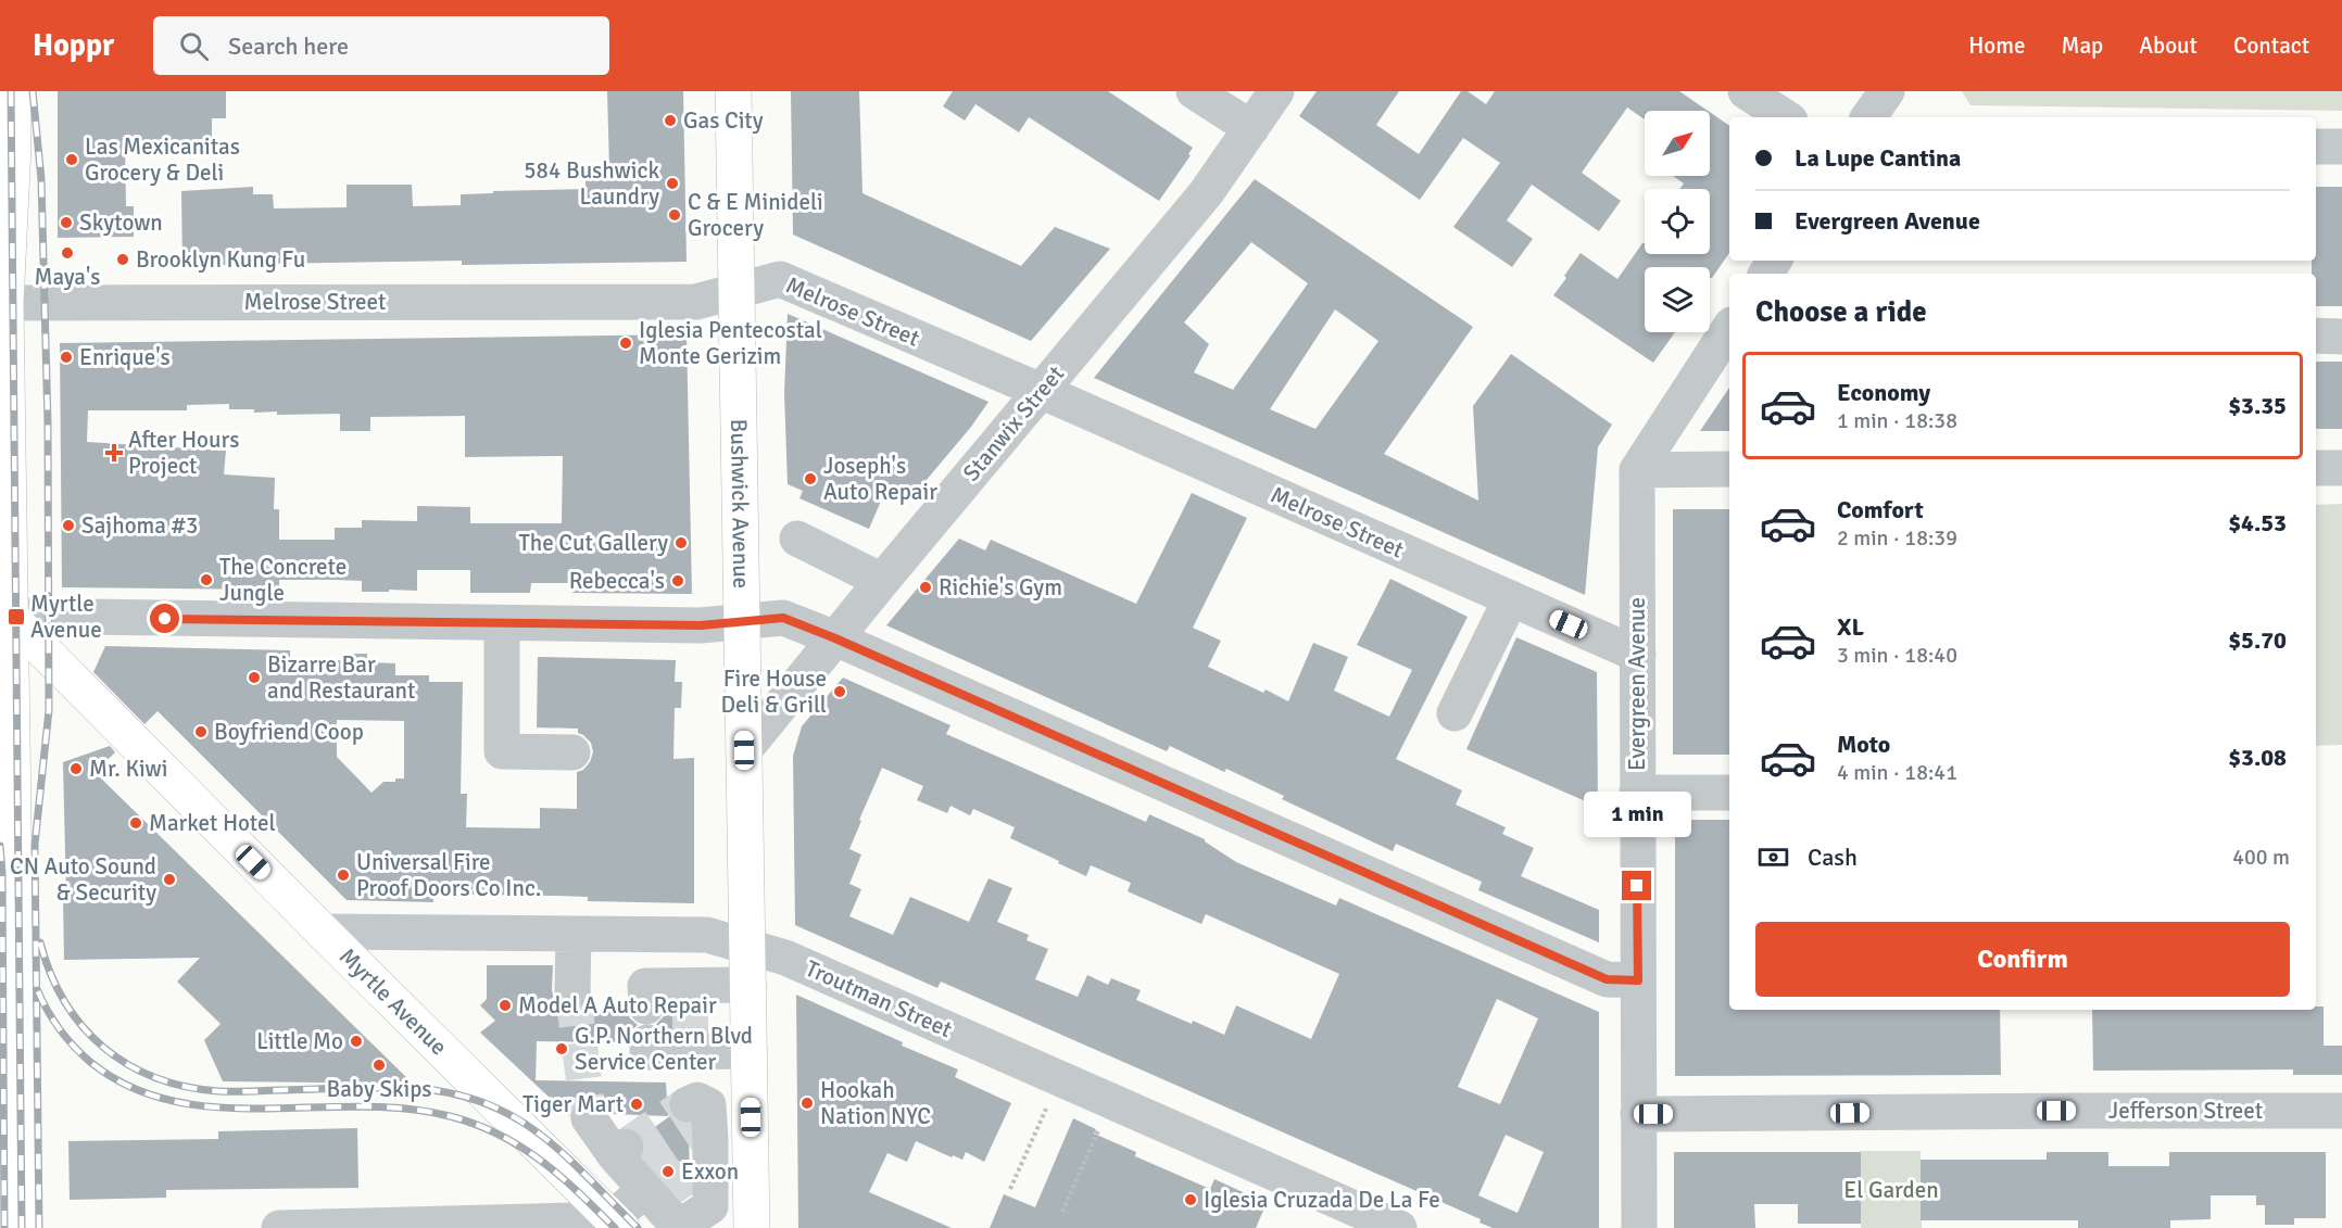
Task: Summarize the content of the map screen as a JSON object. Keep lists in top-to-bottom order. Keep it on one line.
{"streets":{"main road":["Bushwick Avenue","Myrtle Avenue"],"street":["Melrose Street","Stanwix Street","Evergreen Avenue","Troutman Street","Jefferson Street"]},"crossings":[["Melrose Street","Stanwix Street"],["Melrose Street","Bushwick Avenue"],["Melrose Street","Evergreen Avenue"],["Stanwix Street","Bushwick Avenue"],["Bushwick Avenue","Troutman Street"],["Evergreen Avenue","Jefferson Street"],["Troutman Street","Myrtle Avenue"]],"parks":["El Garden"],"places":{"other":["Gas City","Las Mexicanitas Grocery & Deli","584 Bushwick Laundry","C & E Minideli Grocery","Skytown","Maya's","Brooklyn Kung Fu","Iglesia Pentecostal Monte Gerizim","Enrique's","Joseph's Auto Repair","Sajhoma #3","The Cut Gallery","The Concrete Jungle","Rebecca's","Richie's Gym","Bizarre Bar and Restaurant","Fire House Deli & Grill","Boyfriend Coop","Mr. Kiwi","Market Hotel","Universal Fire Proof Doors Co Inc.","CN Auto Sound & Security","Model A Auto Repair","Little Mo","G.P. Northern Blvd Service Center","Baby Skips","Hookah Nation NYC","Tiger Mart","Exxon","Iglesia Cruzada De La Fe"],"health":["After Hours Project"],"transit":["Myrtle Avenue"]},"north":"top right","page":{"header":"Hoppr","search":"Search here","nav":["Home","Map","About","Contact"],"banner":["La Lupe Cantina","Evergreen Avenue"],"heading":"Choose a ride","list":[{"name":"Economy","note":"1 min · 18:38","value":"$3.35"},{"name":"Comfort","note":"2 min · 18:39","value":"$4.53"},{"name":"XL","note":"3 min · 18:40","value":"$5.70"},{"name":"Moto","note":"4 min · 18:41","value":"$3.08"}],"bubble":"1 min","pay":["Cash","400 m"],"buttons":"Confirm"}}
